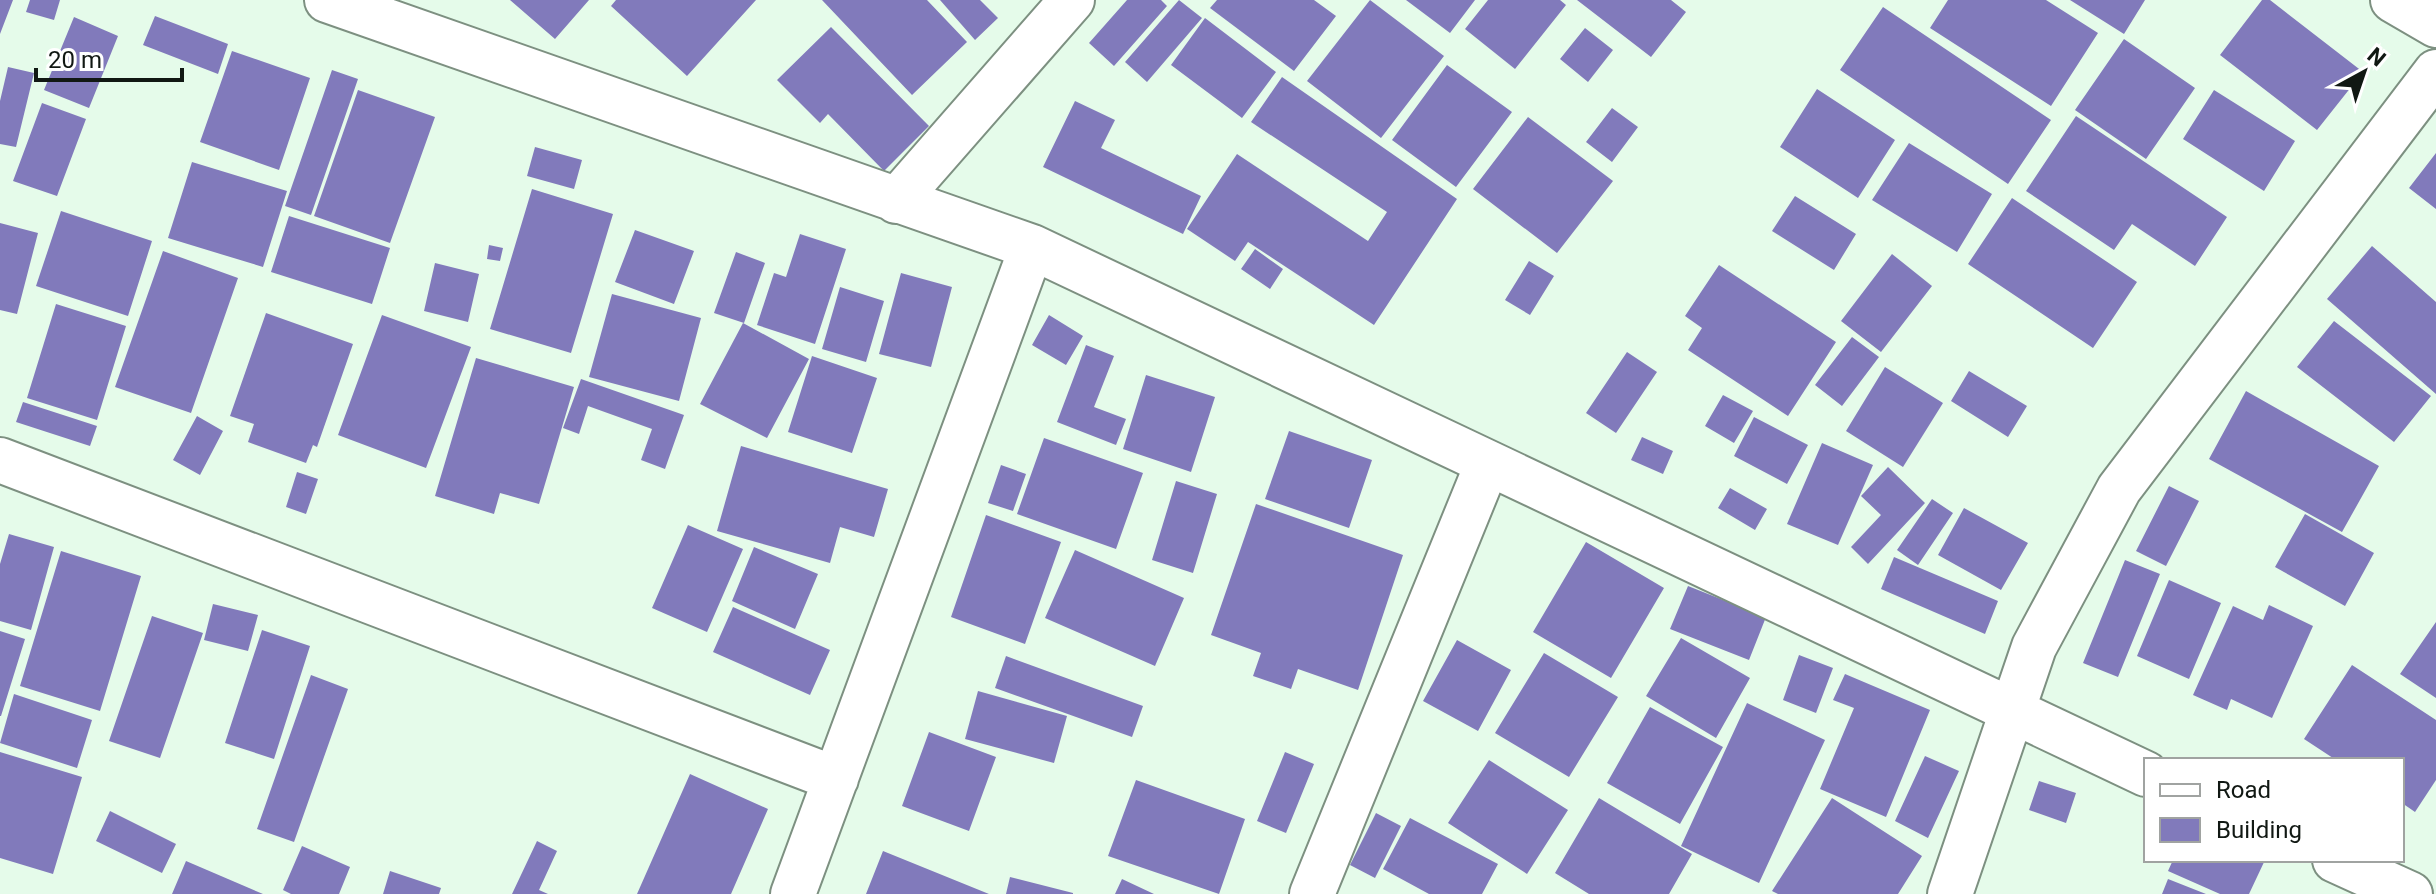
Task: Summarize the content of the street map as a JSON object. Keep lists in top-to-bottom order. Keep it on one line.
{"legend":["Road","Building"],"scale_bar":"20 m","north":"top right"}
